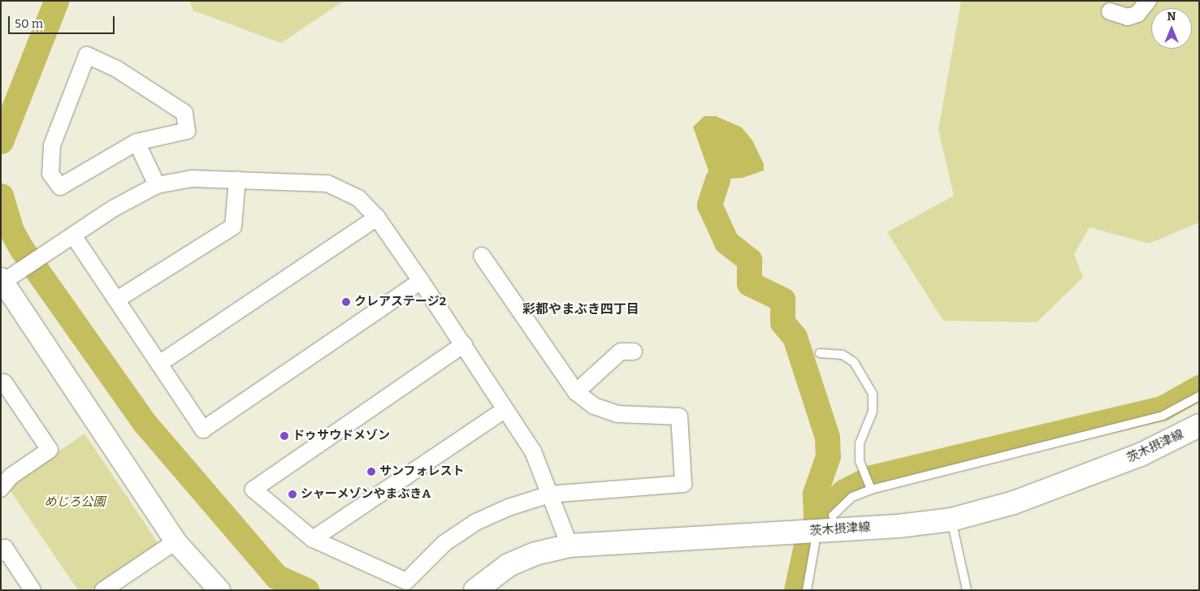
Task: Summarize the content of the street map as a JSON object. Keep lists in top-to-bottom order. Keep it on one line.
{"streets":{"main road":["茨木摂津線"]},"districts":["彩都やまぶき四丁目"],"parks":["めじろ公園"],"places":["クレアステージ2","ドゥサウドメゾン","サンフォレスト","シャーメゾンやまぶきA"],"scale_bar":"50 m","north":"top"}
